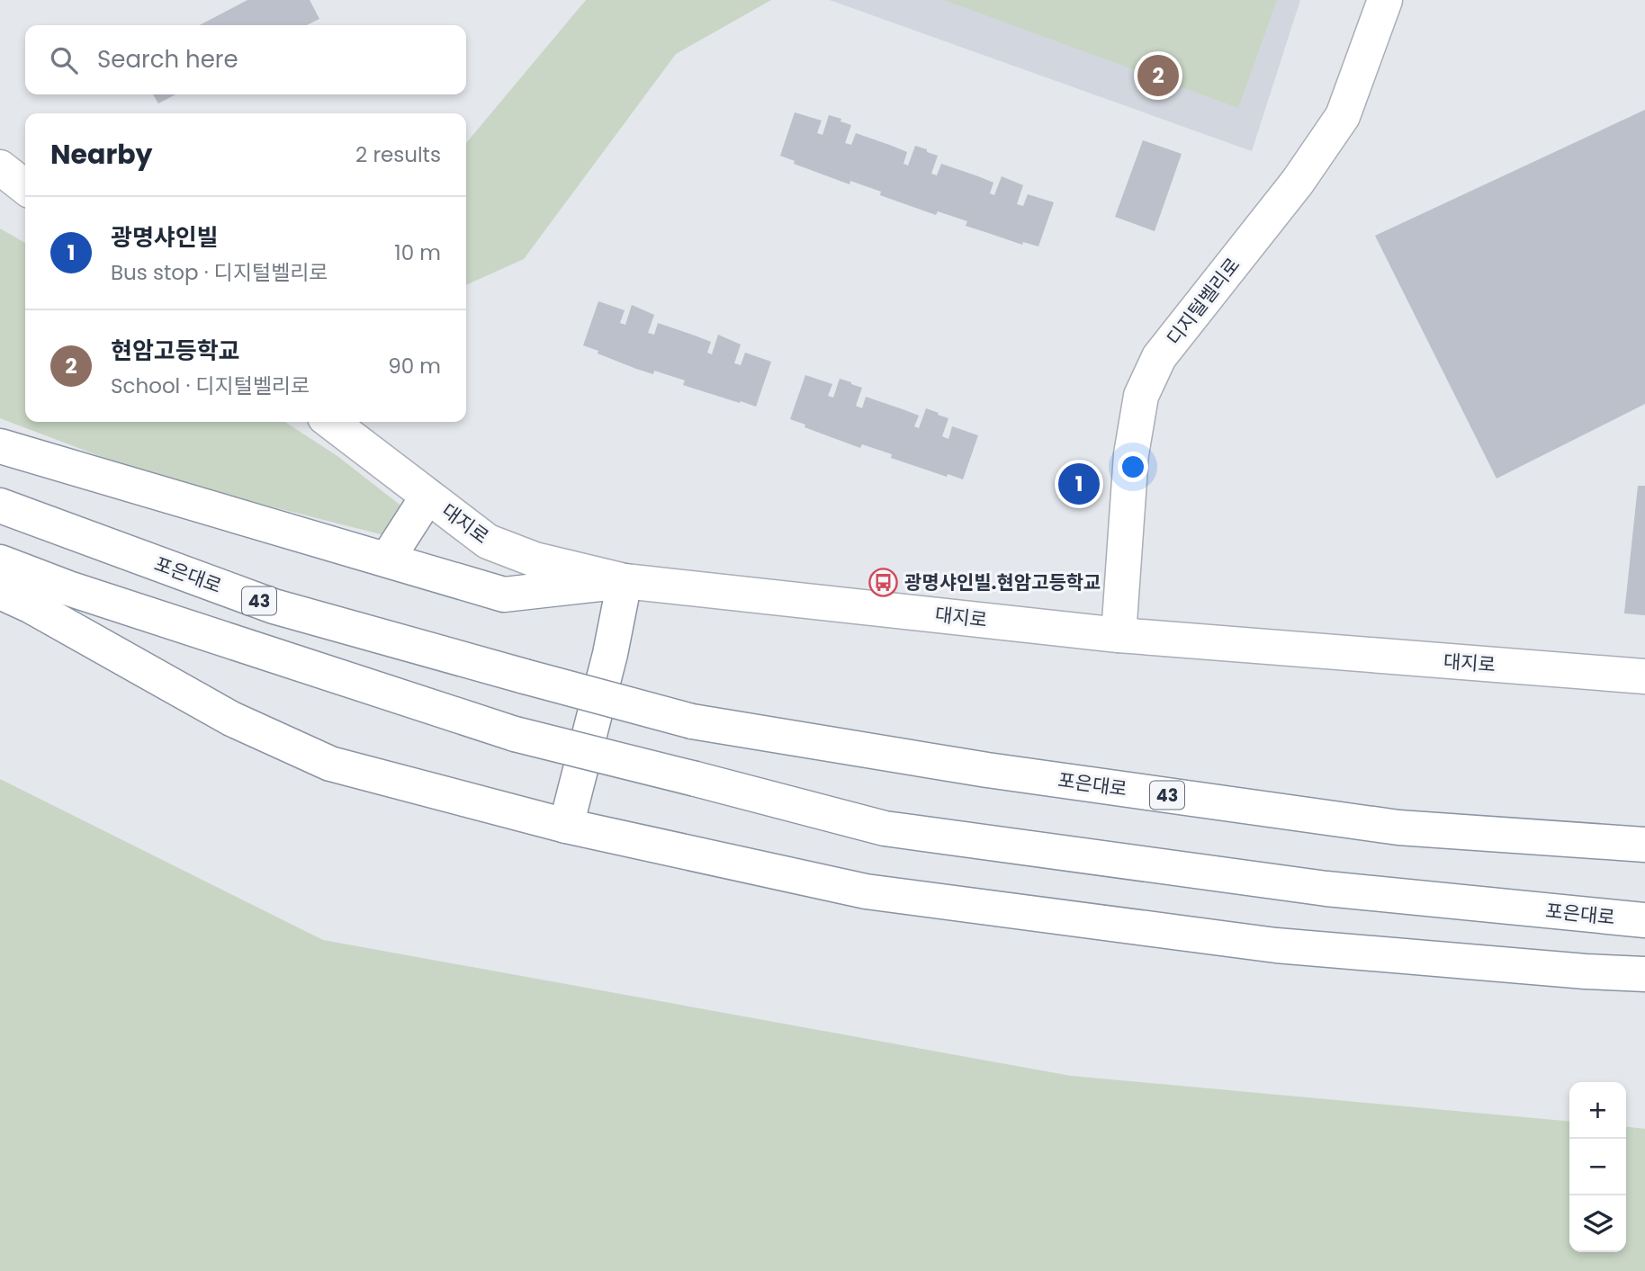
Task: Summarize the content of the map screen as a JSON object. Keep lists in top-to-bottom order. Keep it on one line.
{"streets":{"main road":["디지털벨리로","대지로","포은대로","43"]},"crossings":[["디지털벨리로","대지로"]],"places":{"bus stop":["광명샤인빌.현암고등학교"]},"page":{"search":"Search here","pins":["2","1"],"heading":["Nearby","2 results"],"list":[{"mark":"1","name":"광명샤인빌","note":"Bus stop · 디지털벨리로","value":"10 m"},{"mark":"2","name":"현암고등학교","note":"School · 디지털벨리로","value":"90 m"}],"map_buttons":["+","−"]}}
